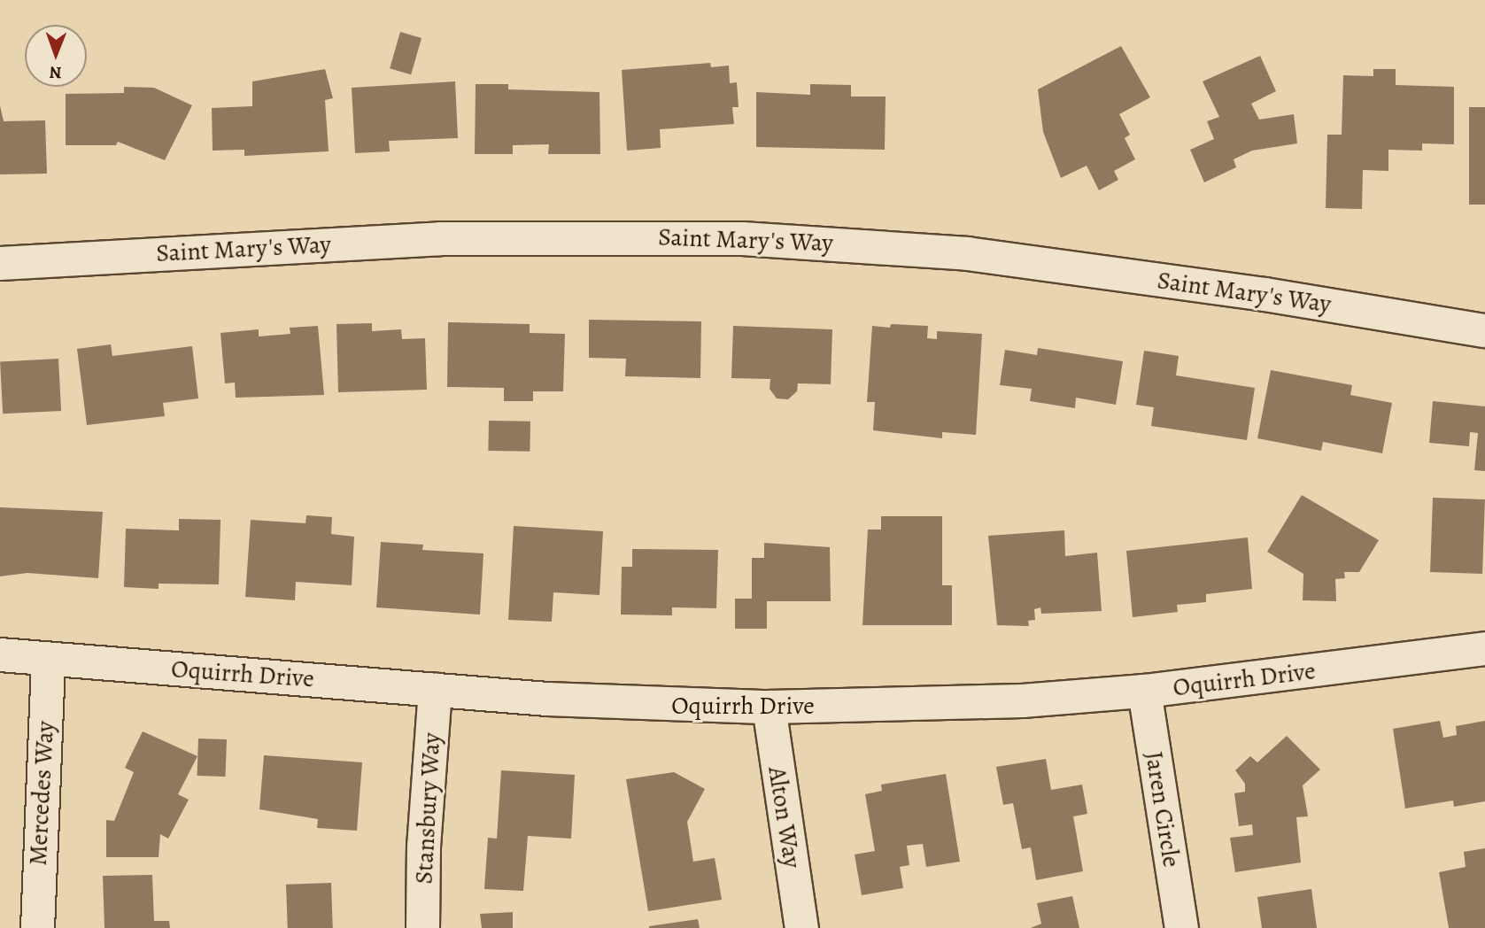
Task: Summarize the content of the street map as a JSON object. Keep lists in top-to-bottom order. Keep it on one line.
{"streets":{"street":["Saint Mary's Way","Oquirrh Drive","Mercedes Way","Stansbury Way","Jaren Circle","Alton Way"]},"crossings":[["Oquirrh Drive","Mercedes Way"],["Oquirrh Drive","Stansbury Way"],["Oquirrh Drive","Jaren Circle"],["Oquirrh Drive","Alton Way"]],"north":"bottom"}
